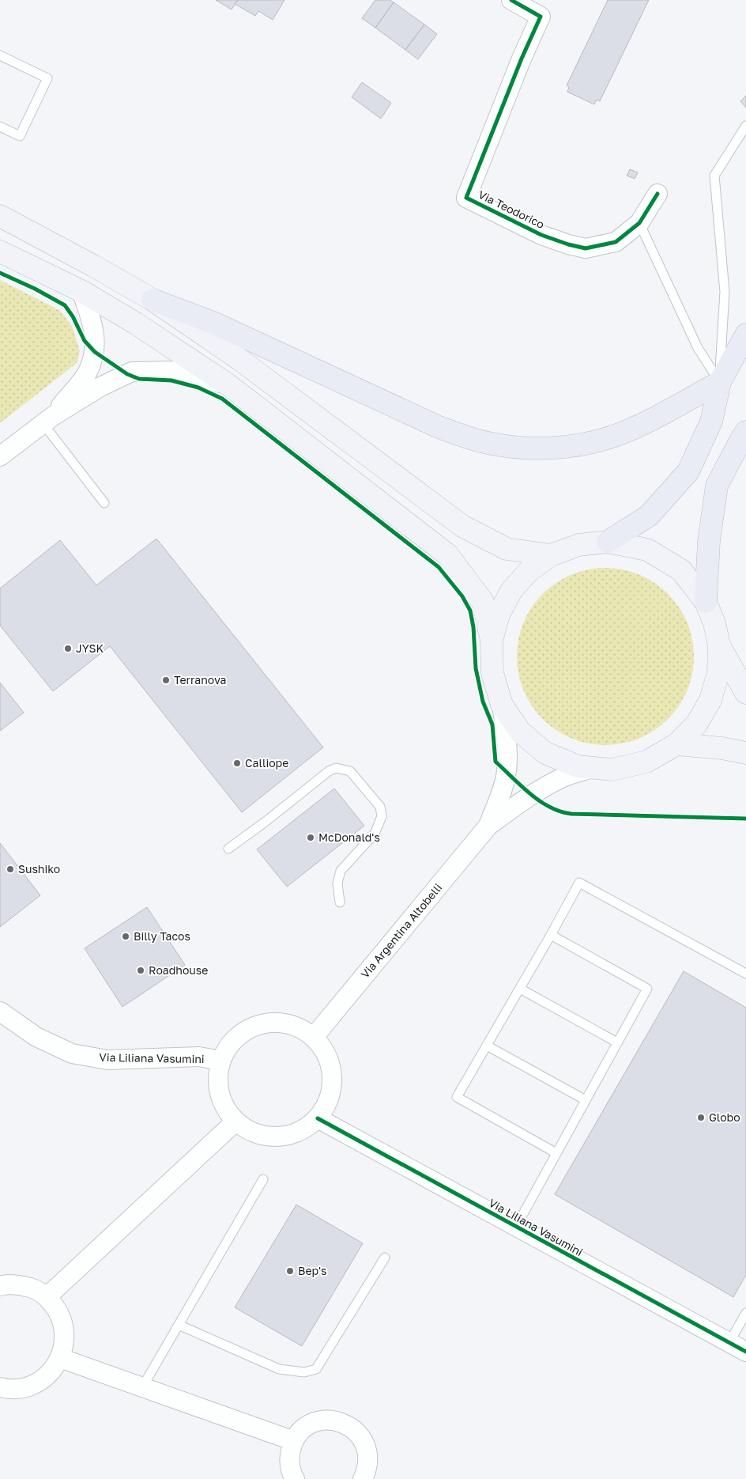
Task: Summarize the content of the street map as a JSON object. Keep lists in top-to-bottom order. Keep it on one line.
{"streets":{"street":["Via Teodorico","Via Argentina Altobelli","Via Liliana Vasumini"]},"crossings":[["Via Argentina Altobelli","Via Liliana Vasumini"]],"places":["JYSK","Terranova","Calliope","McDonald's","Sushiko","Billy Tacos","Roadhouse","Globo","Bep's"]}
